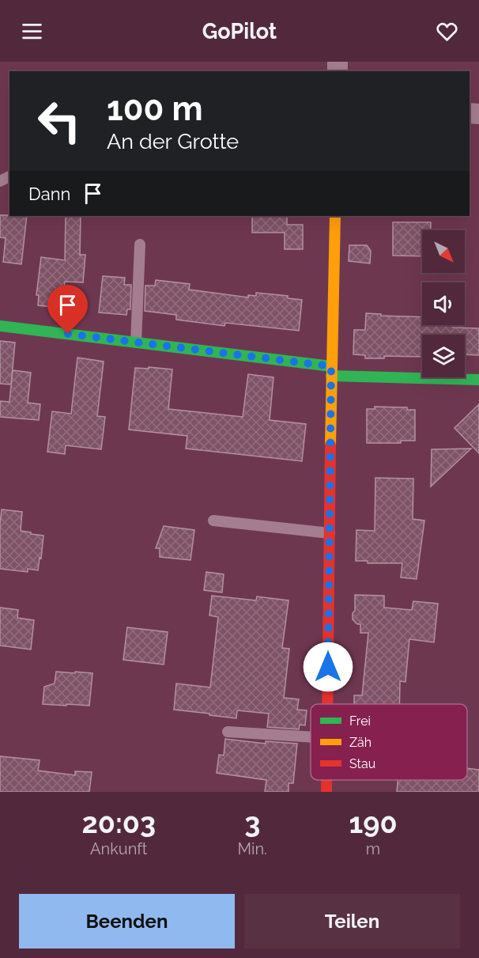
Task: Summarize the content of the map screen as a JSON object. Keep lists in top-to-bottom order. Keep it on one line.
{"legend":["Frei","Zäh","Stau"],"north":"bottom right","page":{"header":"GoPilot","turn":["100 m","An der Grotte"],"then":"Dann","eta":["20:03","Ankunft","3","Min.","190","m"],"buttons":["Beenden","Teilen"]}}
